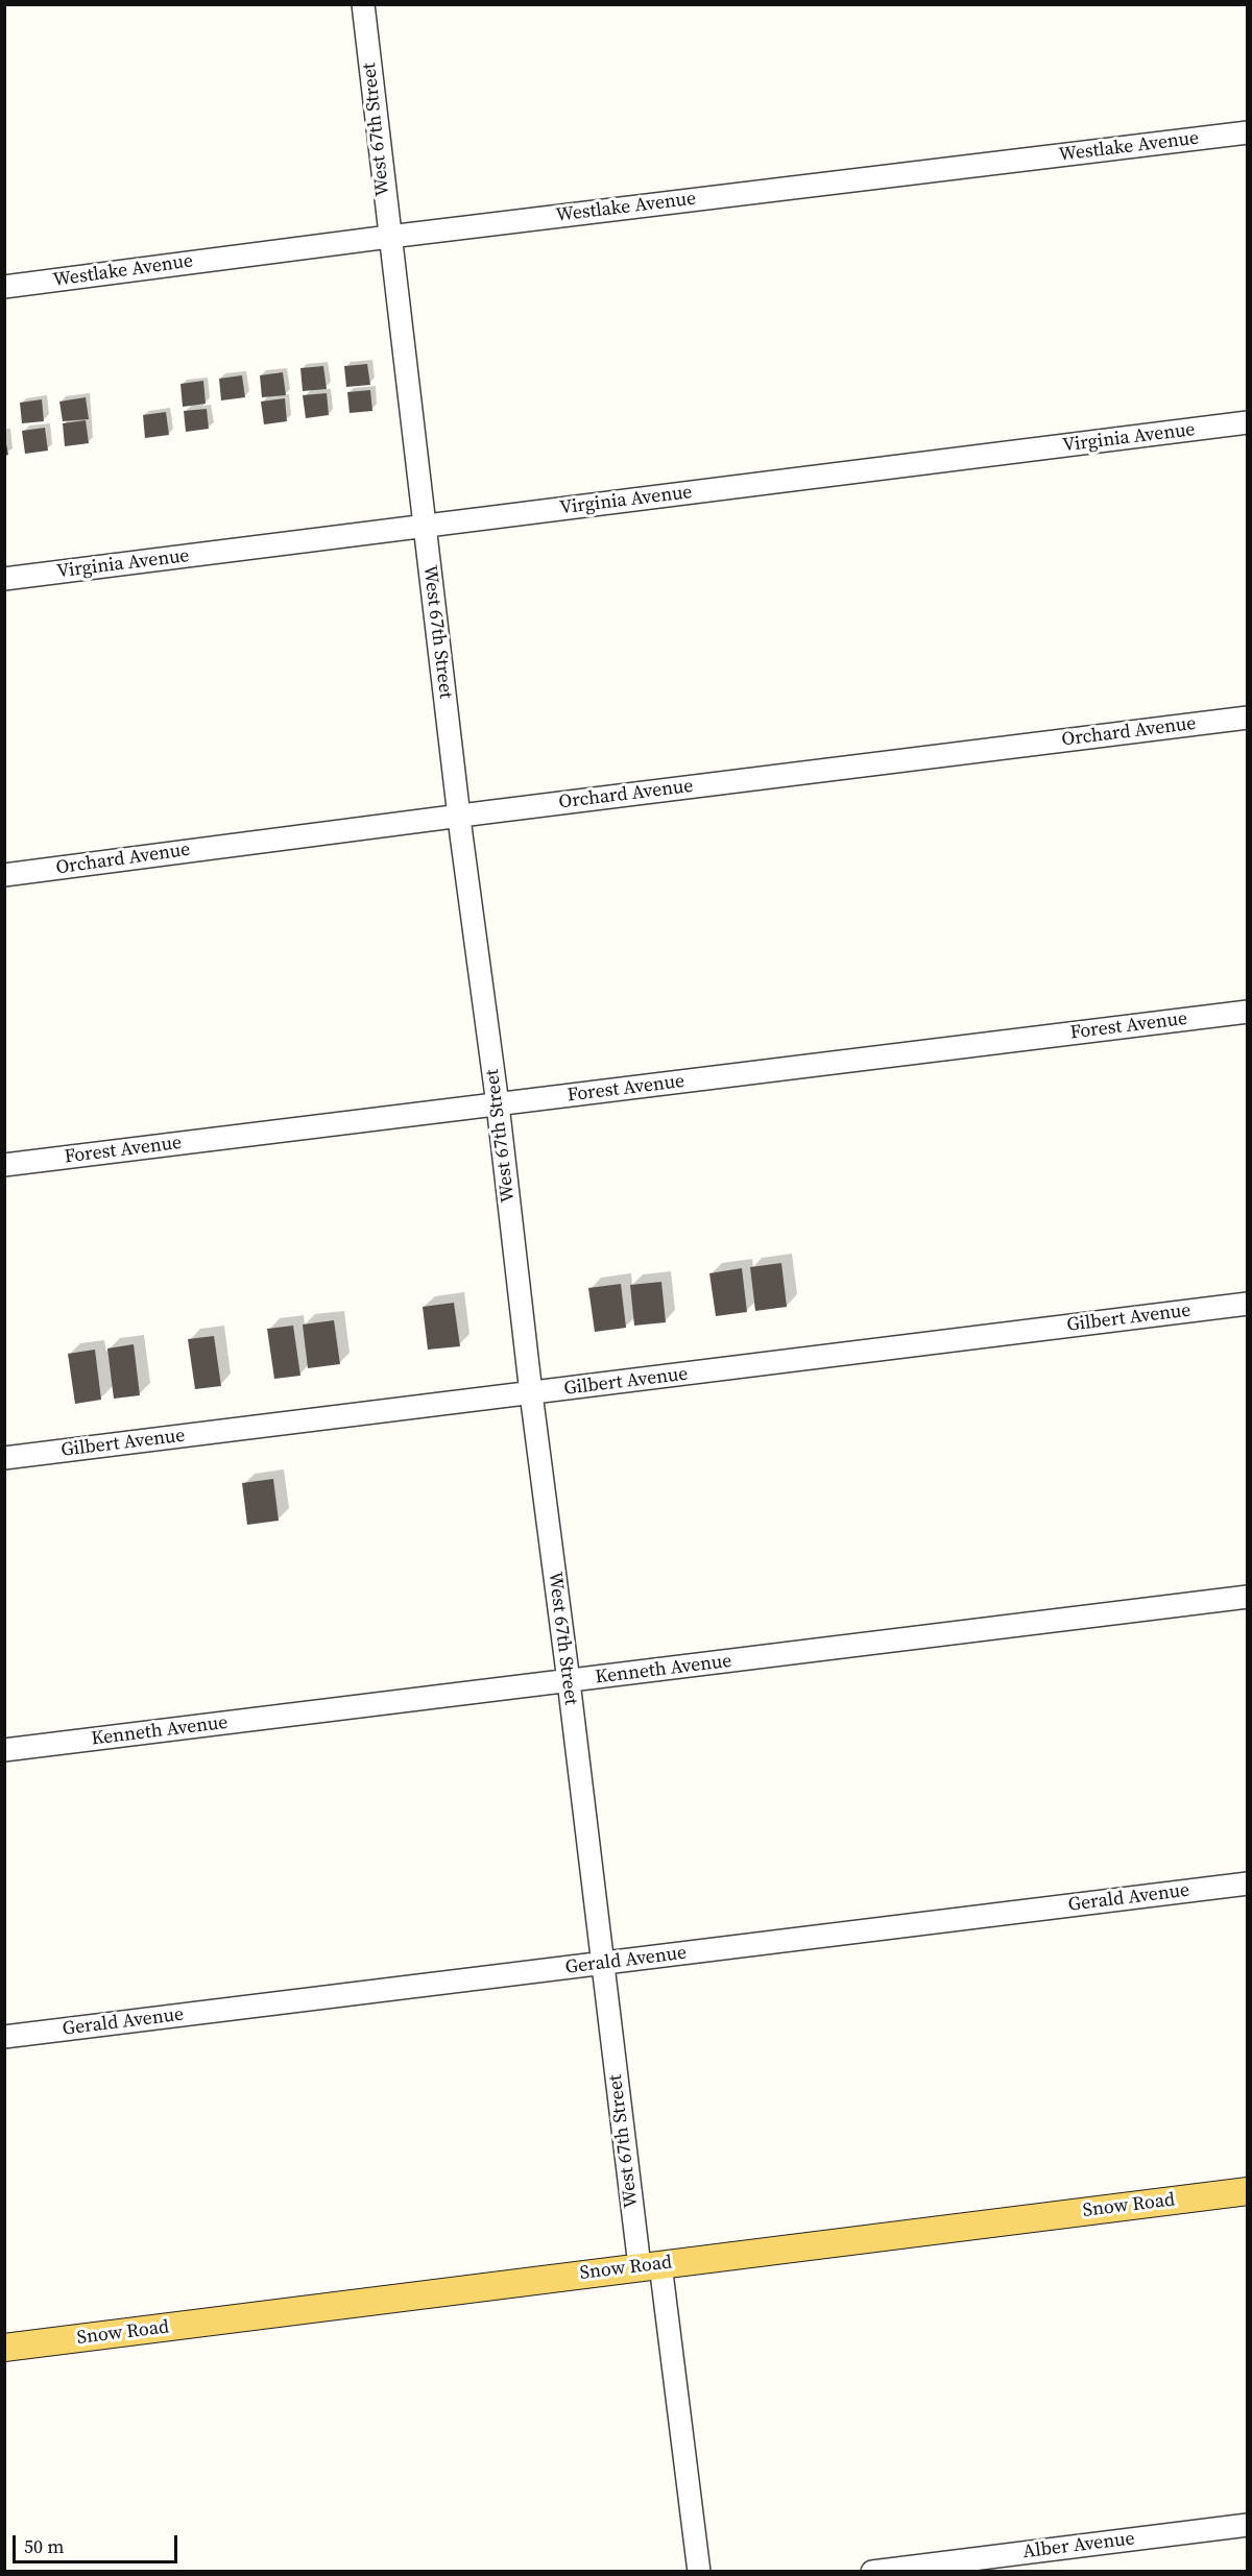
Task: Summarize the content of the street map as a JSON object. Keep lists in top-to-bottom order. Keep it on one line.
{"streets":{"main road":["Snow Road"],"street":["West 67th Street","Westlake Avenue","Virginia Avenue","Orchard Avenue","Forest Avenue","Gilbert Avenue","Kenneth Avenue","Gerald Avenue","Alber Avenue"]},"crossings":[["West 67th Street","Westlake Avenue"],["West 67th Street","Virginia Avenue"],["West 67th Street","Orchard Avenue"],["West 67th Street","Forest Avenue"],["West 67th Street","Gilbert Avenue"],["West 67th Street","Kenneth Avenue"],["West 67th Street","Gerald Avenue"],["West 67th Street","Snow Road"]],"scale_bar":"50 m"}
